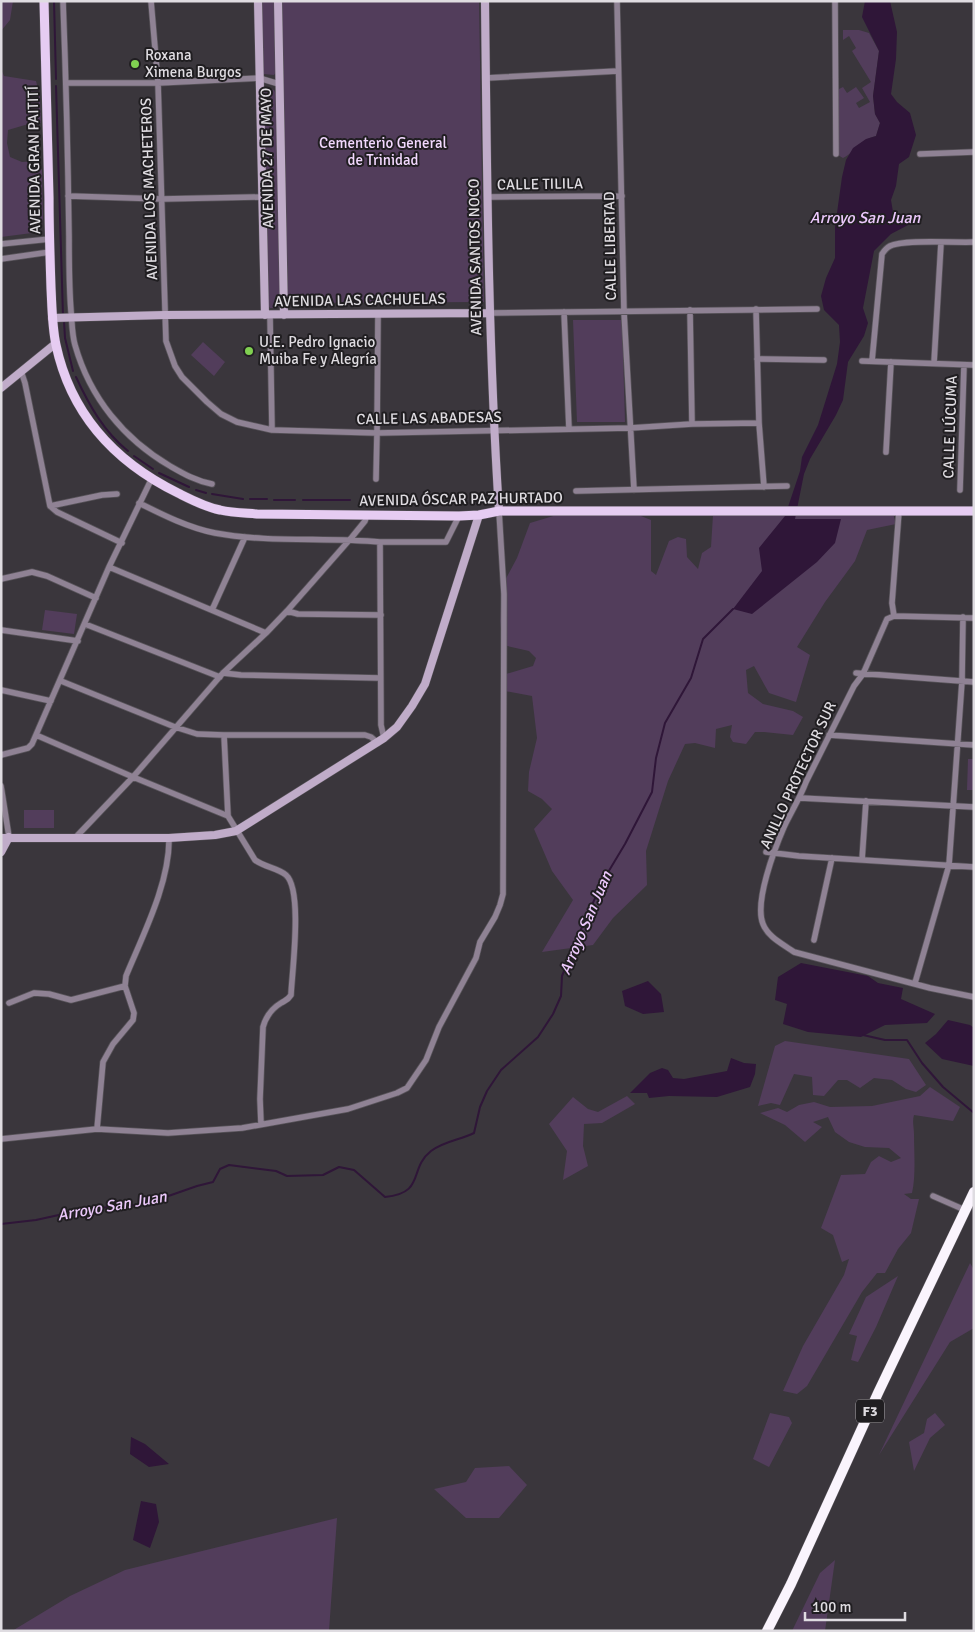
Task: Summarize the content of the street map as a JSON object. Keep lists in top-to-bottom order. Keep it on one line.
{"streets":{"highway":["F3"],"main road":["AVENIDA GRAN PAITITÍ","AVENIDA ÓSCAR PAZ HURTADO"],"street":["AVENIDA 27 DE MAYO","CALLE TILILA","AVENIDA LOS MACHETEROS","CALLE LIBERTAD","AVENIDA SANTOS NOCO","AVENIDA LAS CACHUELAS","CALLE LAS ABADESAS","CALLE LÚCUMA","ANILLO PROTECTOR SUR"]},"crossings":[["AVENIDA 27 DE MAYO","AVENIDA LAS CACHUELAS"],["AVENIDA 27 DE MAYO","CALLE LAS ABADESAS"],["AVENIDA GRAN PAITITÍ","AVENIDA LAS CACHUELAS"],["AVENIDA GRAN PAITITÍ","AVENIDA ÓSCAR PAZ HURTADO"],["CALLE TILILA","CALLE LIBERTAD"],["CALLE TILILA","AVENIDA SANTOS NOCO"],["AVENIDA LOS MACHETEROS","AVENIDA LAS CACHUELAS"],["AVENIDA LOS MACHETEROS","CALLE LAS ABADESAS"],["CALLE LIBERTAD","AVENIDA LAS CACHUELAS"],["CALLE LIBERTAD","CALLE LAS ABADESAS"],["AVENIDA SANTOS NOCO","AVENIDA LAS CACHUELAS"],["AVENIDA SANTOS NOCO","CALLE LAS ABADESAS"],["AVENIDA SANTOS NOCO","AVENIDA ÓSCAR PAZ HURTADO"],["AVENIDA LAS CACHUELAS","CALLE LAS ABADESAS"],["AVENIDA LAS CACHUELAS","AVENIDA ÓSCAR PAZ HURTADO"]],"water":["Arroyo San Juan"],"parks":["Cementerio General de Trinidad"],"places":["Roxana Ximena Burgos","U.E. Pedro Ignacio Muiba Fe y Alegría"],"scale_bar":"100 m"}
